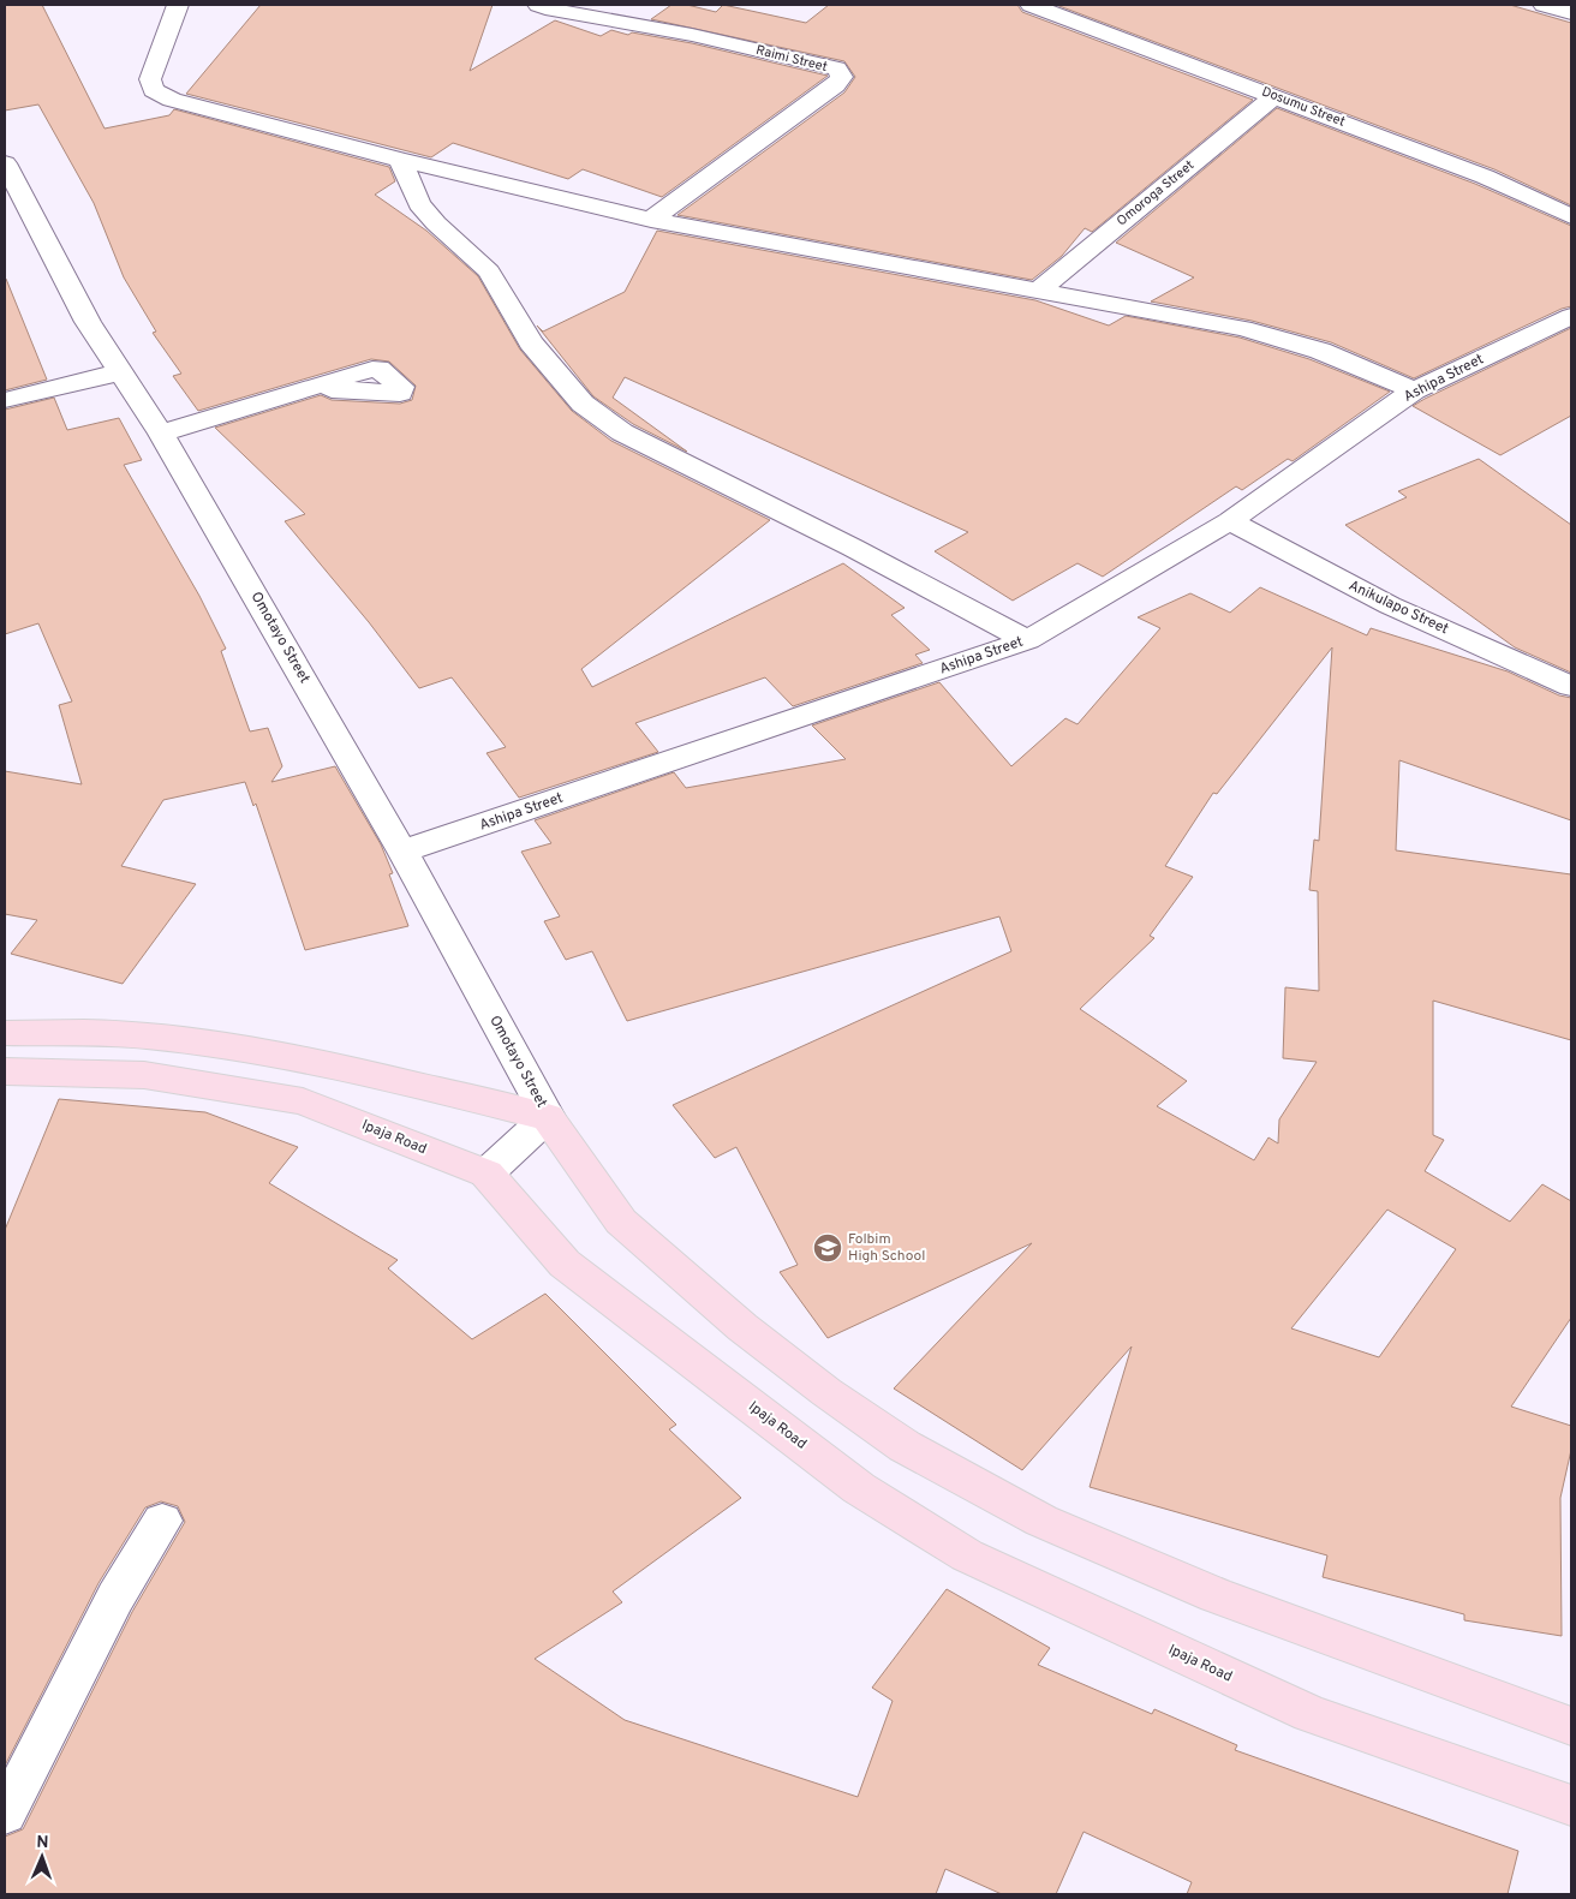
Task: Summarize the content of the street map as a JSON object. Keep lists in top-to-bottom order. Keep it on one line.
{"streets":{"main road":["Ipaja Road"],"street":["Raimi Street","Dosumu Street","Omoroga Street","Ashipa Street","Anikulapo Street","Omotayo Street"]},"crossings":[["Dosumu Street","Omoroga Street"],["Ashipa Street","Anikulapo Street"],["Ashipa Street","Omotayo Street"]],"places":{"school or university":["Folbim High School"]},"north":"top"}
